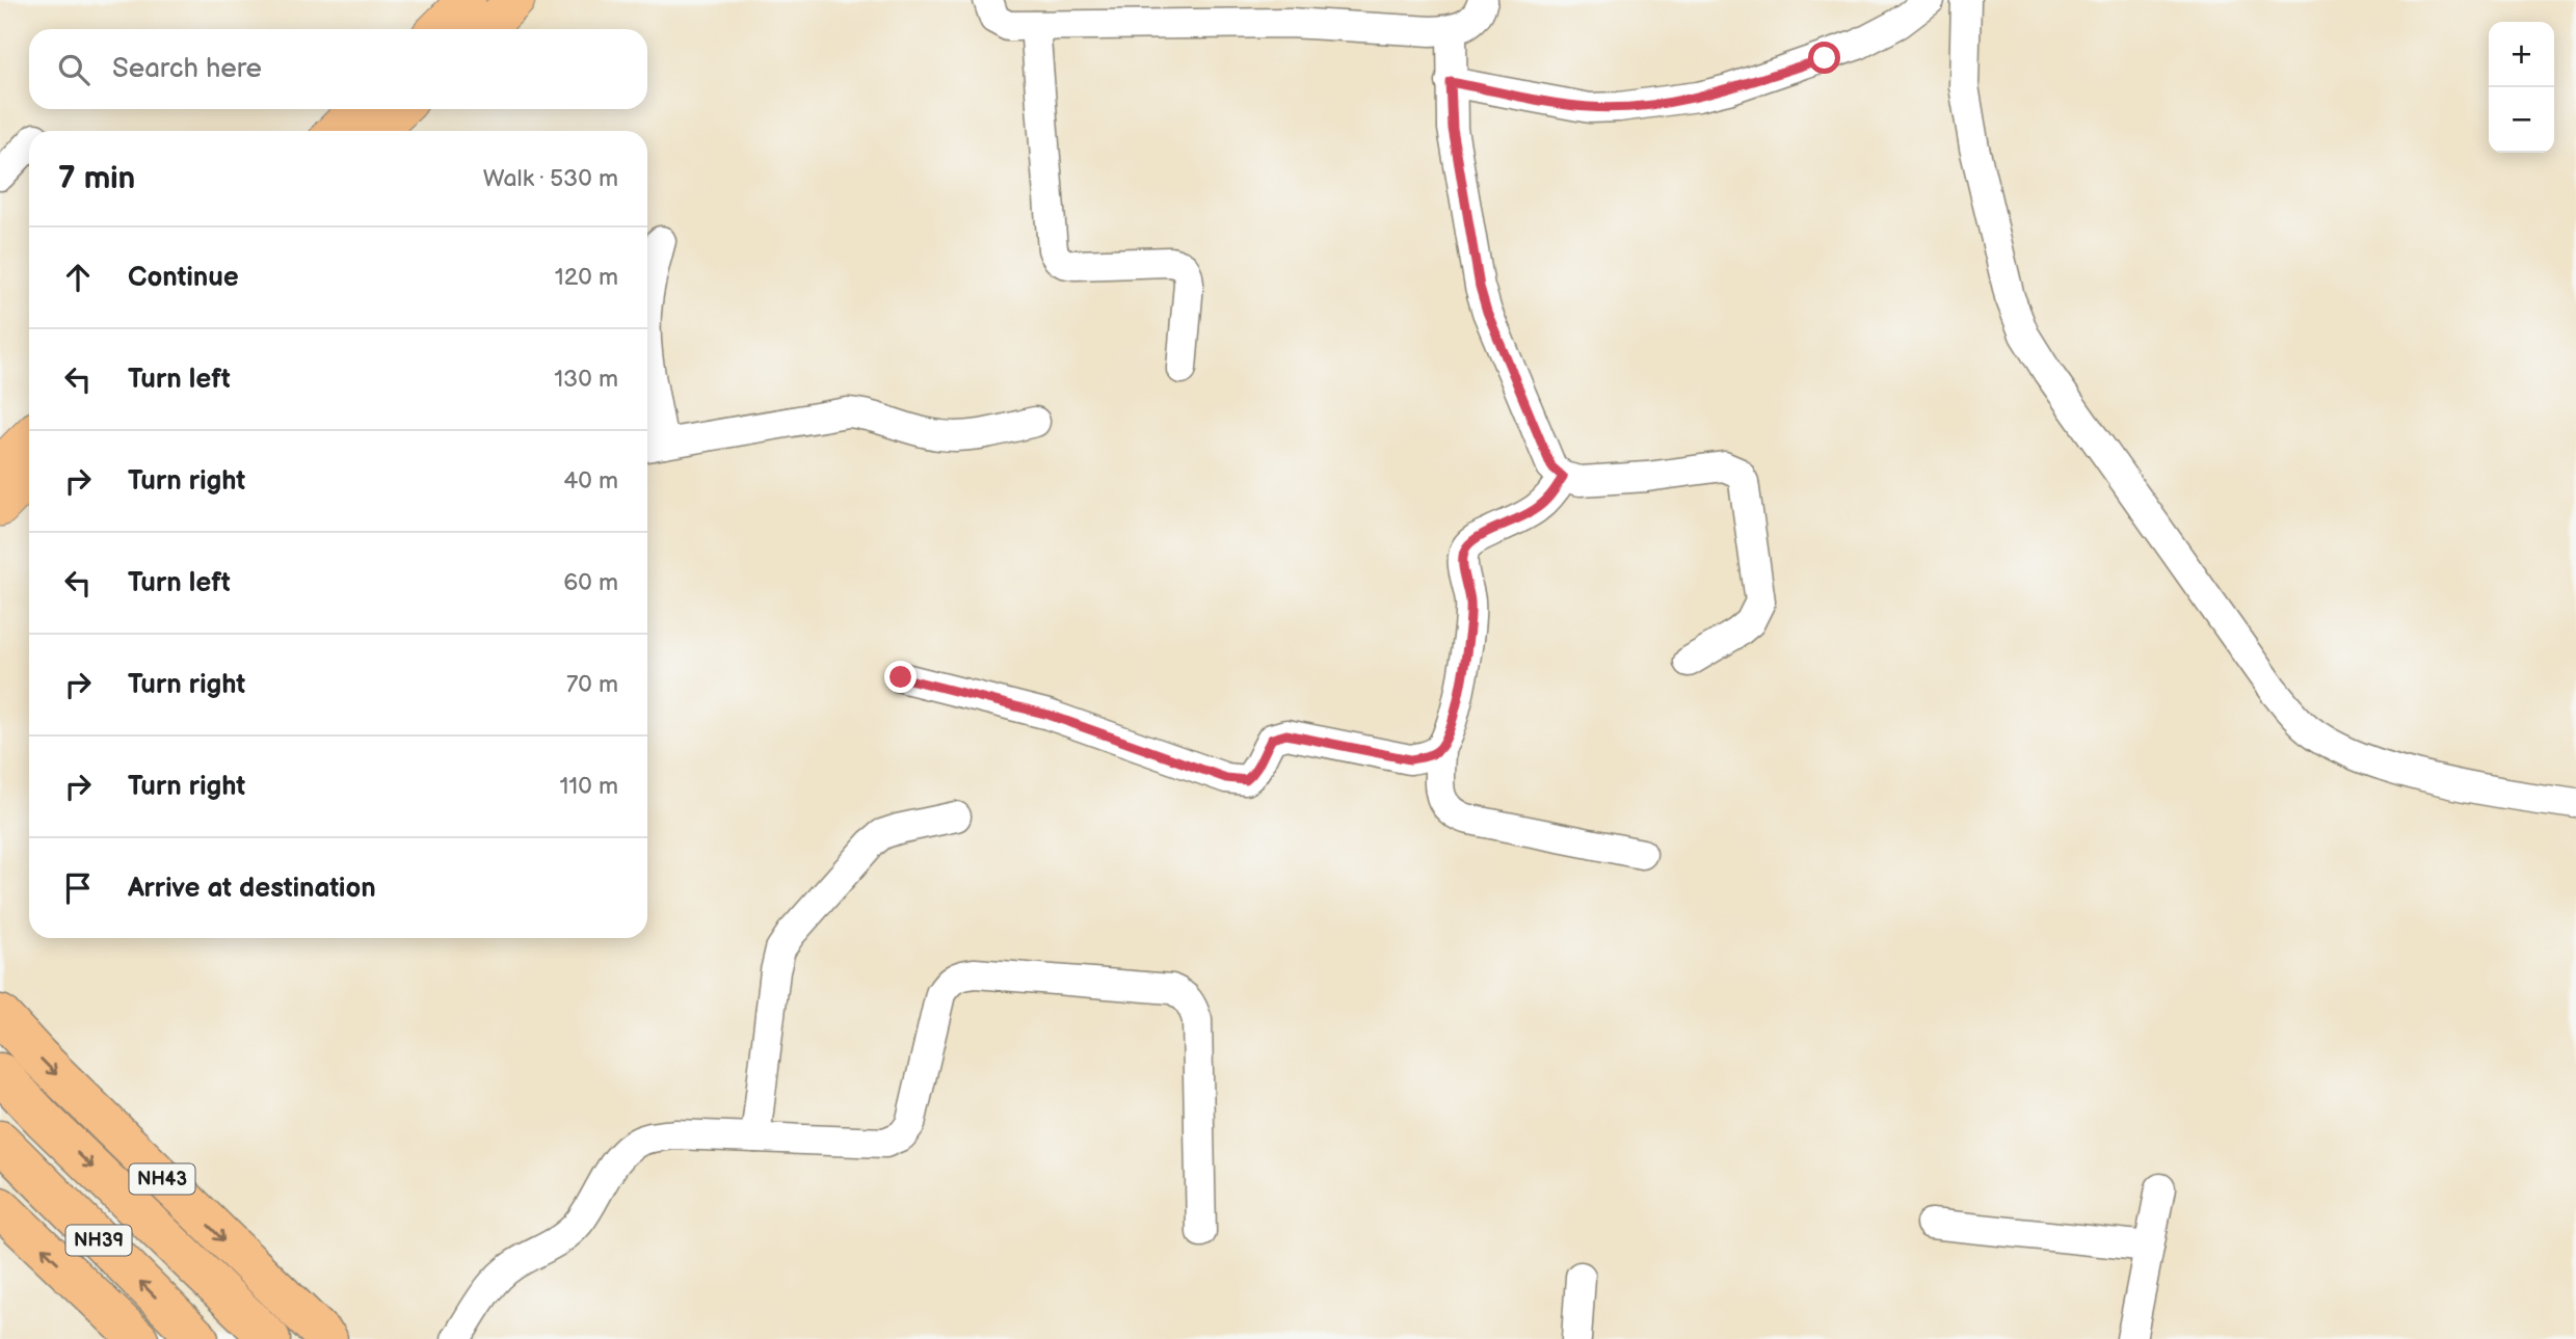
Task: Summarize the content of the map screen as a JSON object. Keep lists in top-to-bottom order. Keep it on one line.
{"streets":{"highway":["NH43","NH39"]},"page":{"map_buttons":["+","−"],"search":"Search here","heading":["7 min","Walk · 530 m"],"list":[["Continue","120 m"],["Turn left","130 m"],["Turn right","40 m"],["Turn left","60 m"],["Turn right","70 m"],["Turn right","110 m"],"Arrive at destination"]}}
